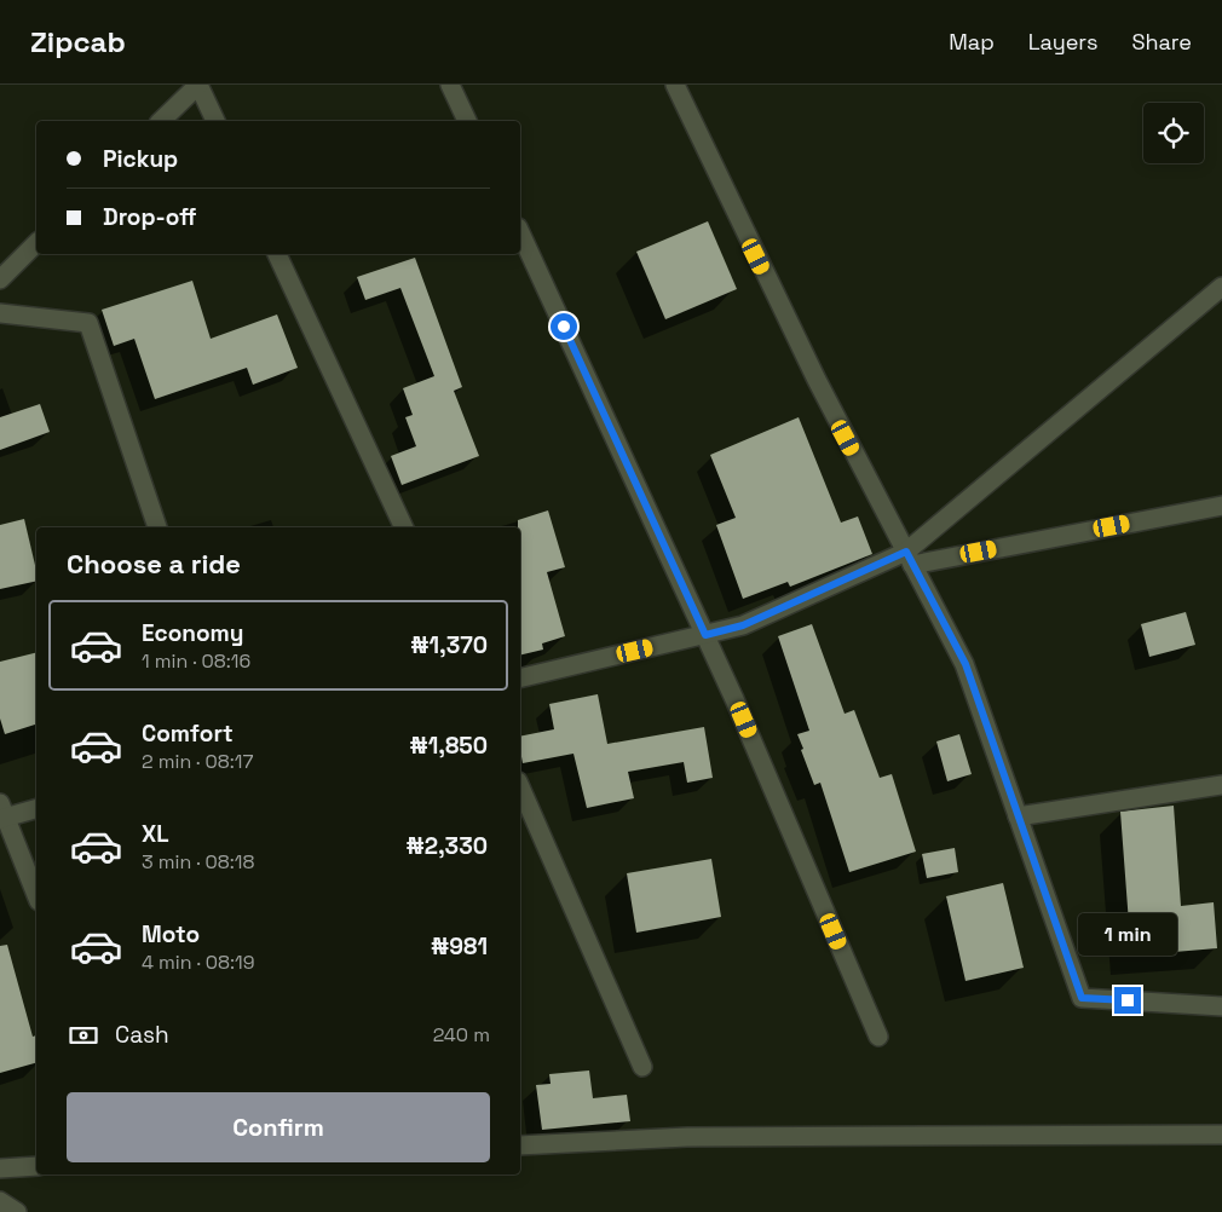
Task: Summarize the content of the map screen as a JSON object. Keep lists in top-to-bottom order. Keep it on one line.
{"page":{"header":"Zipcab","nav":["Map","Layers","Share"],"banner":["Pickup","Drop-off"],"heading":"Choose a ride","list":[{"name":"Economy","note":"1 min · 08:16","value":"₦1,370"},{"name":"Comfort","note":"2 min · 08:17","value":"₦1,850"},{"name":"XL","note":"3 min · 08:18","value":"₦2,330"},{"name":"Moto","note":"4 min · 08:19","value":"₦981"}],"bubble":"1 min","pay":["Cash","240 m"],"buttons":"Confirm"}}
